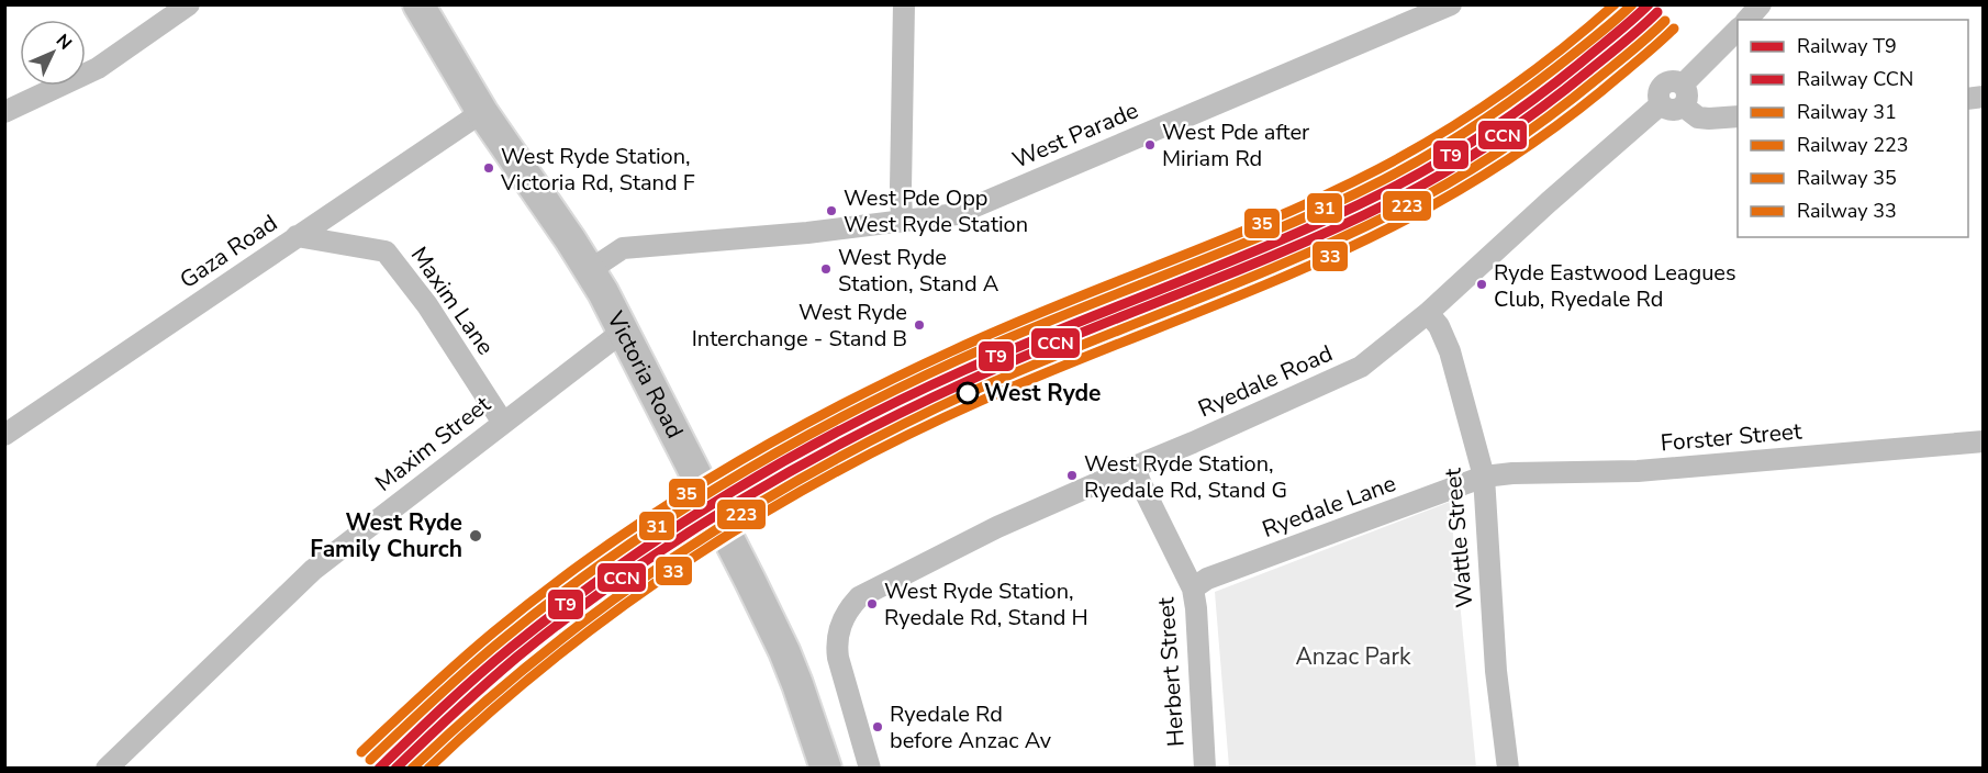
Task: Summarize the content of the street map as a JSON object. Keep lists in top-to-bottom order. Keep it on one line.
{"streets":{"highway":["Victoria Road"],"street":["West Parade","Gaza Road","Maxim Lane","Ryedale Road","Forster Street","Maxim Street","Ryedale Lane","Wattle Street","Herbert Street"]},"crossings":[["West Parade","Victoria Road"],["Gaza Road","Maxim Lane"],["Gaza Road","Victoria Road"],["Maxim Lane","Maxim Street"],["Victoria Road","Maxim Street"],["Ryedale Road","Wattle Street"],["Ryedale Road","Herbert Street"],["Forster Street","Ryedale Lane"],["Forster Street","Wattle Street"],["Ryedale Lane","Wattle Street"],["Ryedale Lane","Herbert Street"]],"parks":["Anzac Park"],"places":["West Pde after Miriam Rd","West Ryde Station, Victoria Rd, Stand F","West Pde Opp West Ryde Station","West Ryde Station, Stand A","Ryde Eastwood Leagues Club, Ryedale Rd","West Ryde Interchange - Stand B","West Ryde","West Ryde Station, Ryedale Rd, Stand G","West Ryde Family Church","West Ryde Station, Ryedale Rd, Stand H","Ryedale Rd before Anzac Av"],"lines":["rail line T9","rail line 31","rail line 35","rail line CCN","rail line 223","rail line 33"],"legend":["Railway T9","Railway CCN","Railway 31","Railway 223","Railway 35","Railway 33"],"north":"top right"}
